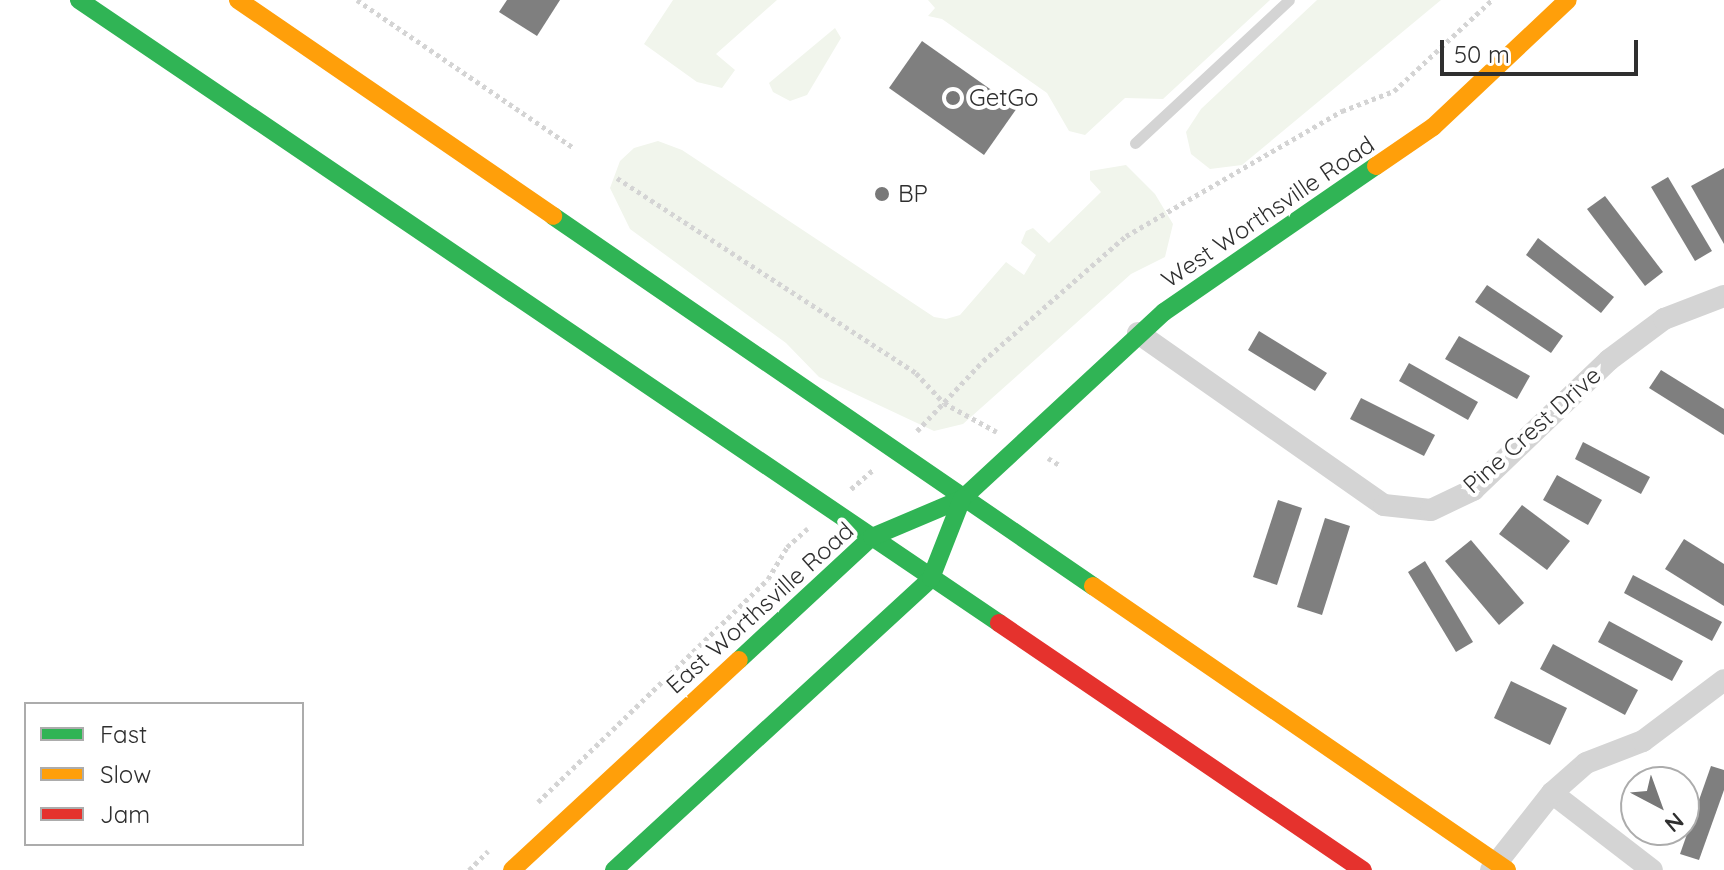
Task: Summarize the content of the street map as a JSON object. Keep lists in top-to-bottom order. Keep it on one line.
{"streets":{"main road":["West Worthsville Road","East Worthsville Road"],"street":["Pine Crest Drive"]},"crossings":[["West Worthsville Road","Pine Crest Drive"],["West Worthsville Road","East Worthsville Road"]],"places":["GetGo","BP"],"legend":["Fast","Slow","Jam"],"scale_bar":"50 m","north":"bottom right"}
